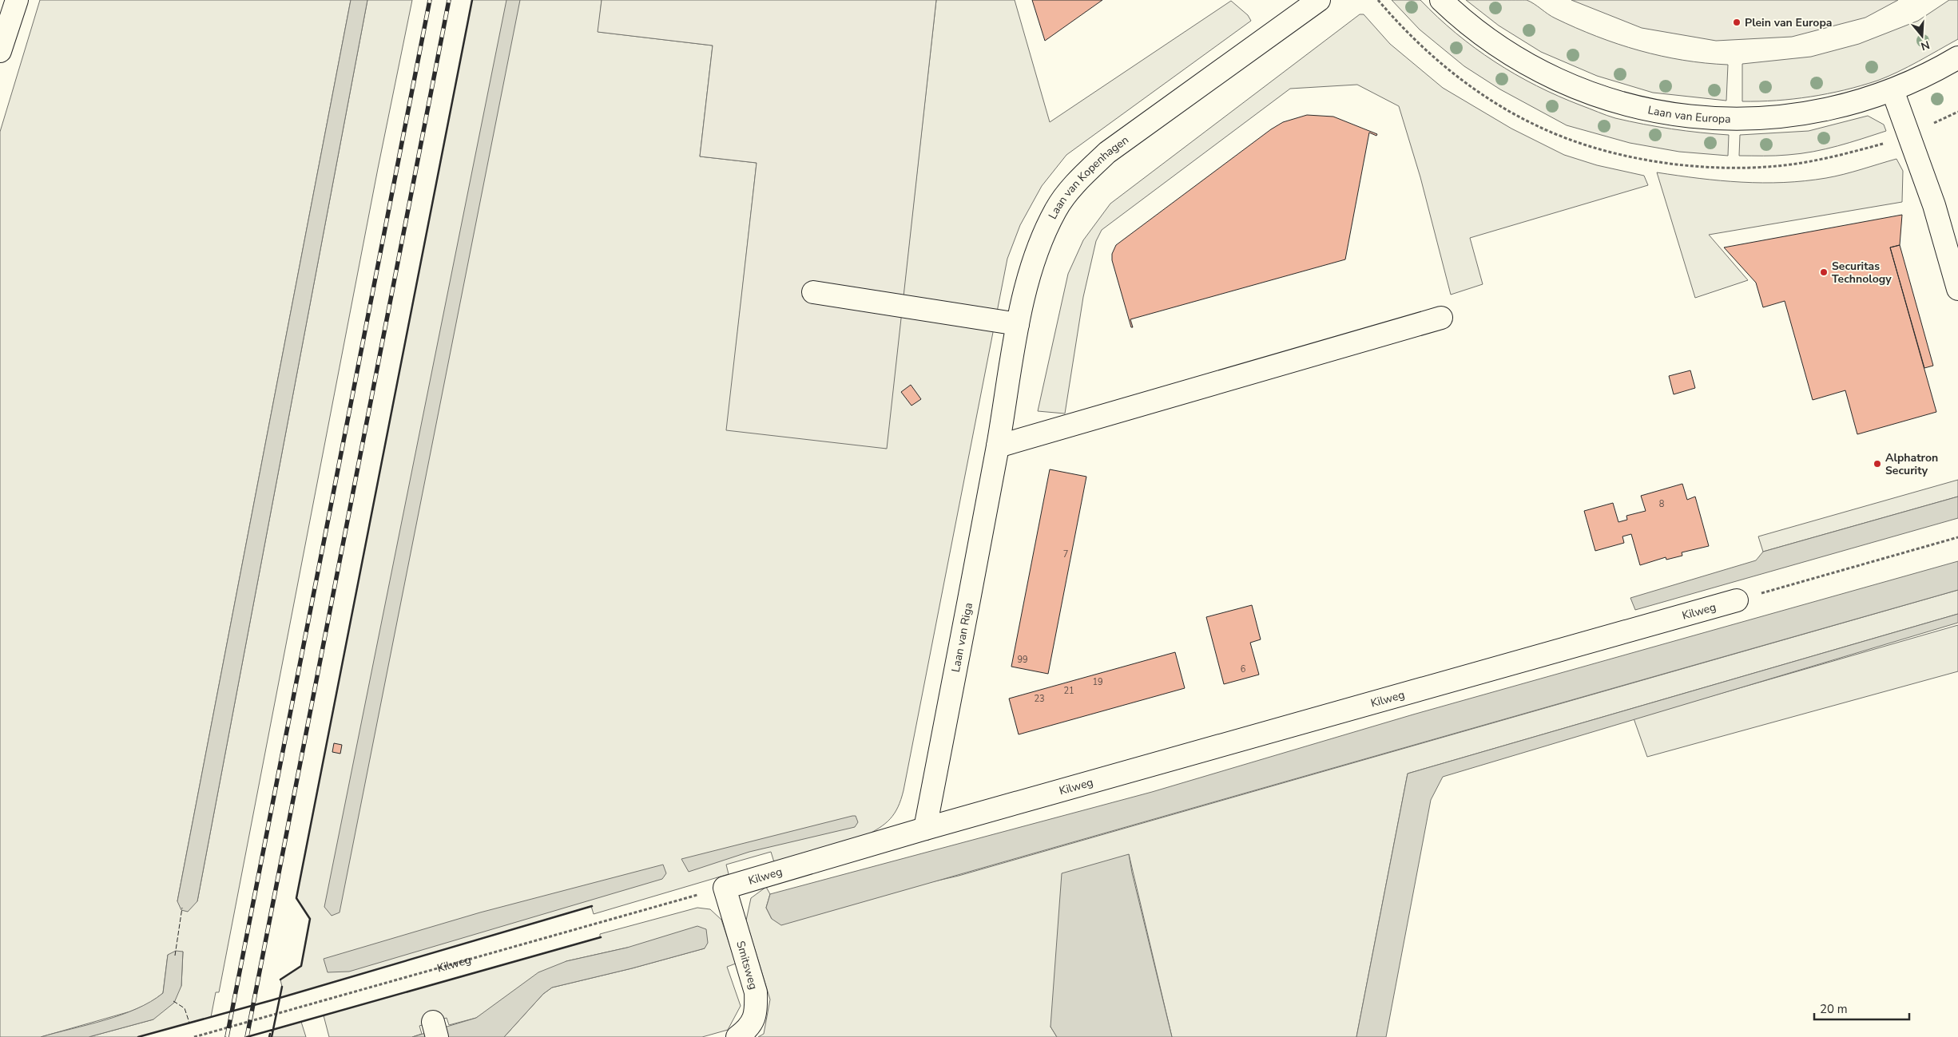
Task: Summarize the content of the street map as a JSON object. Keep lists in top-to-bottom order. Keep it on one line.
{"streets":{"street":["Laan van Europa","Laan van Kopenhagen","Kilweg","Laan van Riga","Smitsweg"]},"crossings":[["Laan van Kopenhagen","Laan van Riga"],["Kilweg","Laan van Riga"],["Kilweg","Smitsweg"]],"places":["Plein van Europa","Securitas Technology","Alphatron Security"],"house_numbers":["8","7","99","6","19","21","23"],"scale_bar":"20 m","north":"bottom"}
